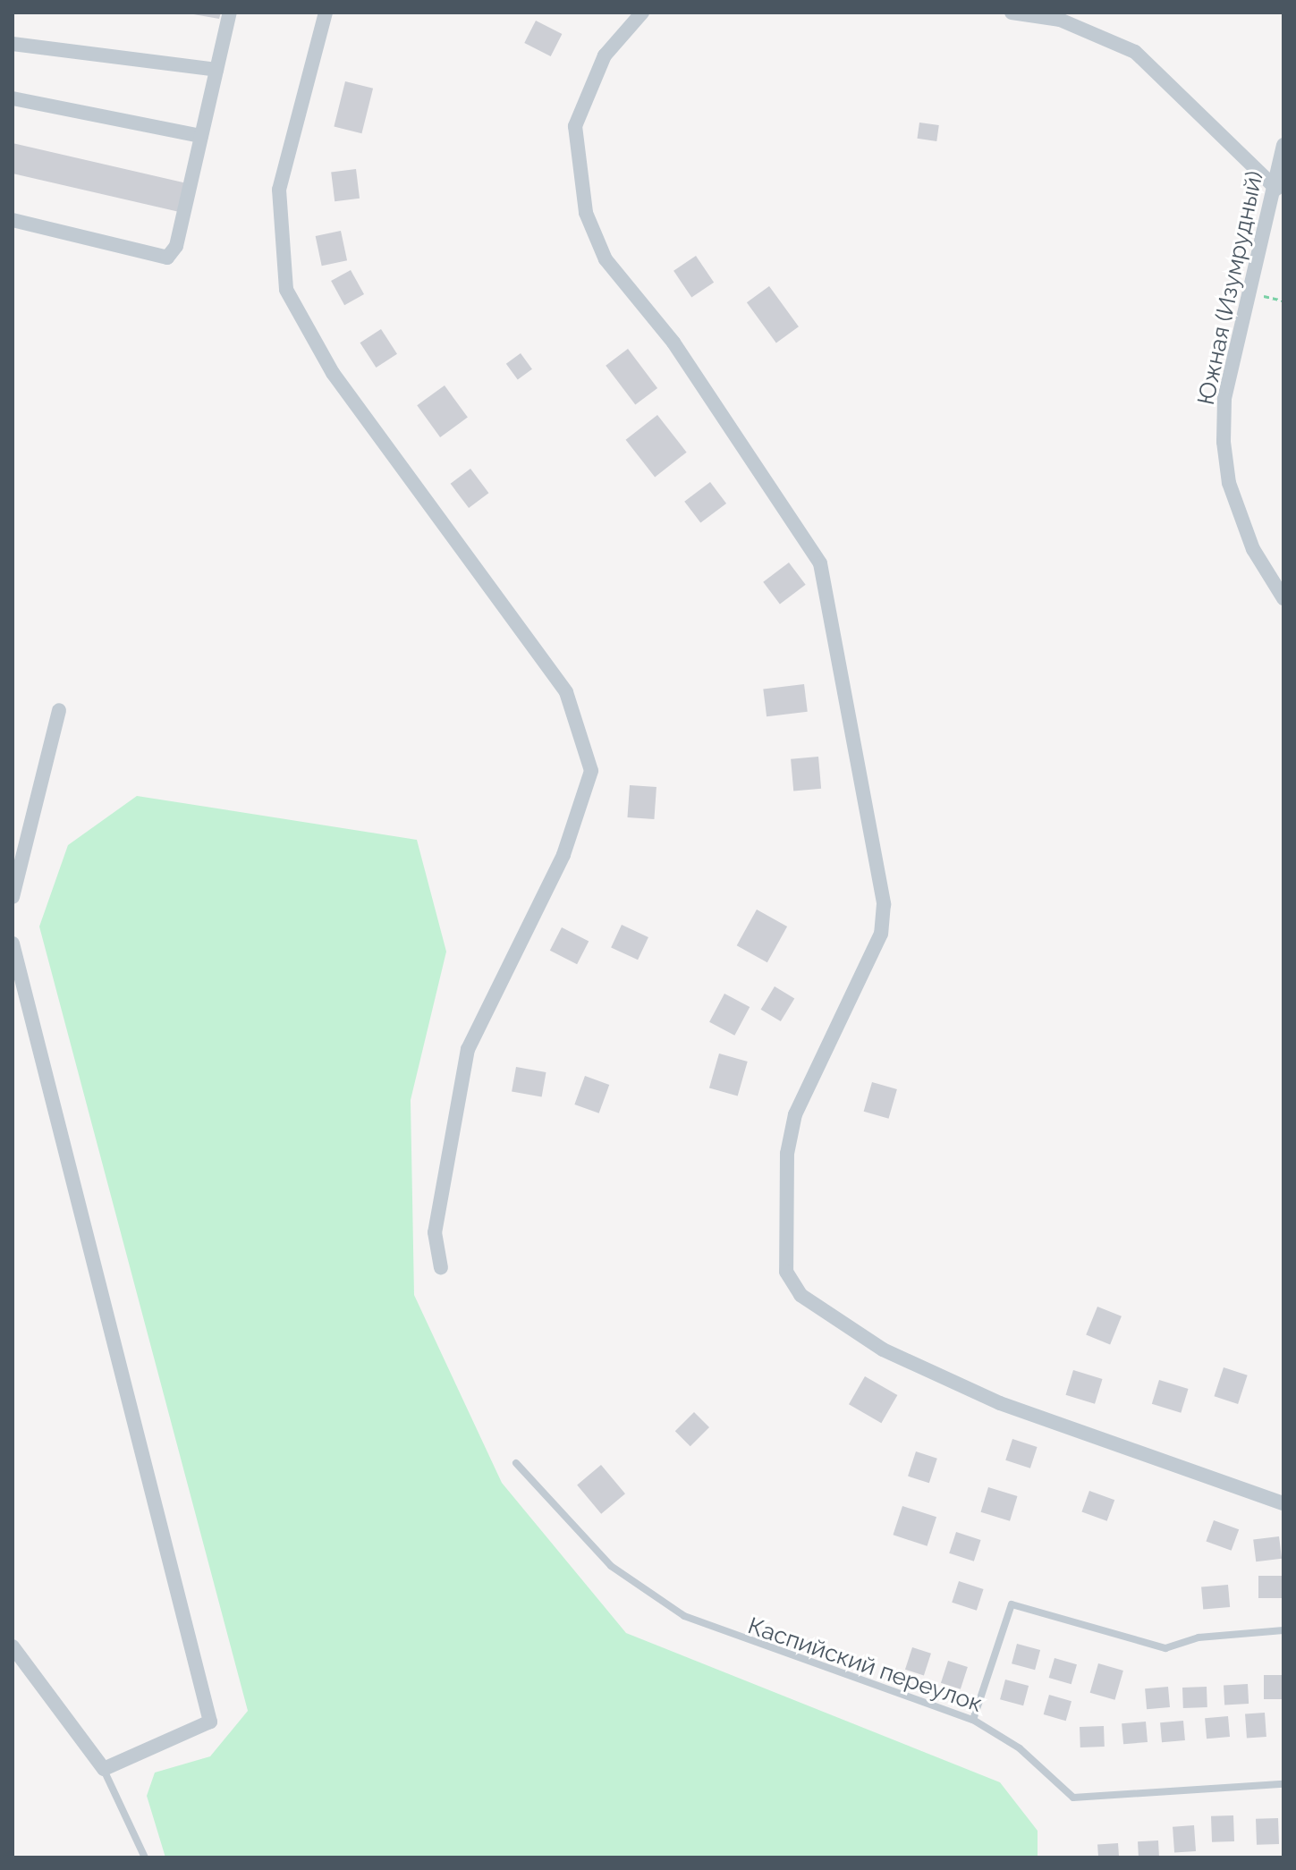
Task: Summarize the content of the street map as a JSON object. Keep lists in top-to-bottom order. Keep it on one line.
{"streets":{"street":["Южная (Изумрудный)"],"lane":["Каспийский переулок"]}}
